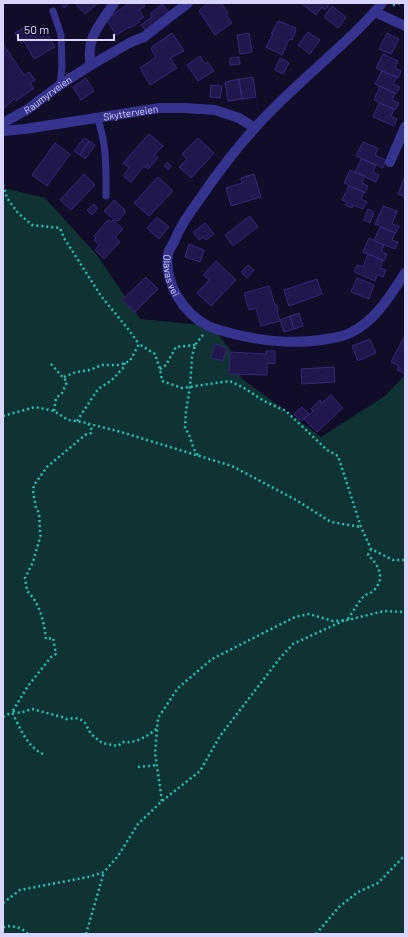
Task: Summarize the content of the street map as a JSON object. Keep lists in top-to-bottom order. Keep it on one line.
{"streets":{"street":["Raumyrveien","Skytterveien","Olavas vei"]},"crossings":[["Skytterveien","Olavas vei"]],"scale_bar":"50 m"}
